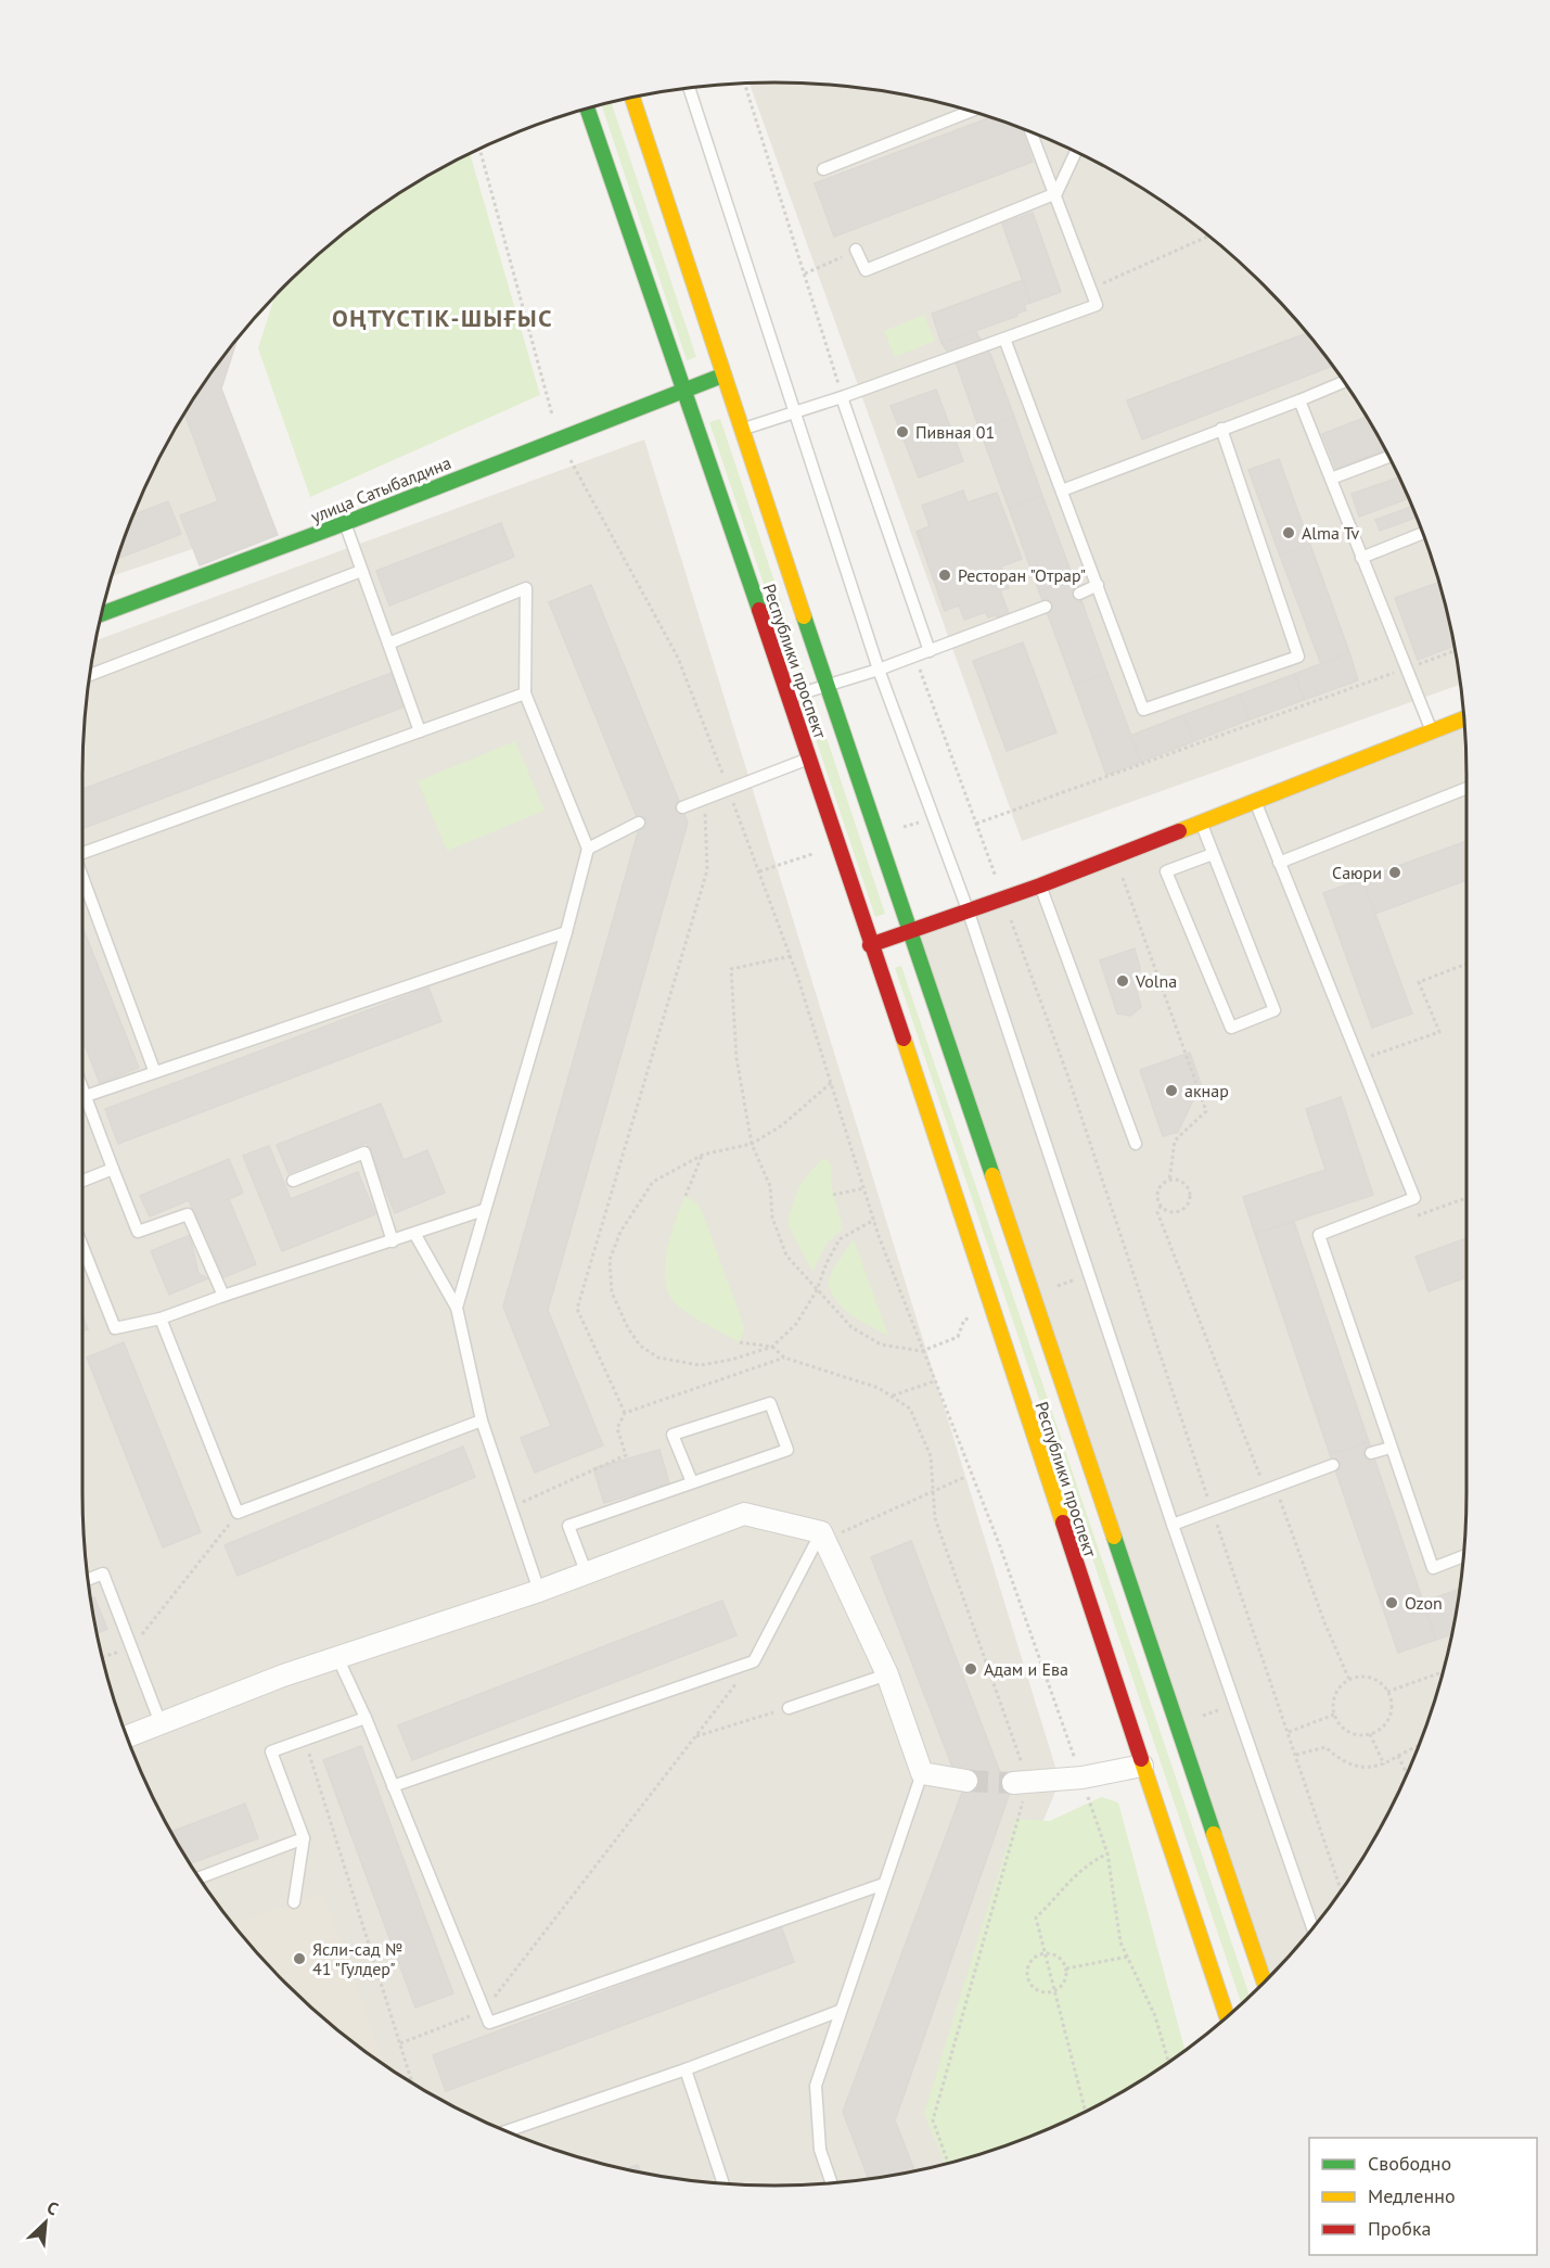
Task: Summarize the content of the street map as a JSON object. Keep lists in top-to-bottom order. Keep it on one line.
{"streets":{"main road":["улица Сатыбалдина","Республики проспект"]},"crossings":[["улица Сатыбалдина","Республики проспект"]],"districts":["ОҢТҮСТІК-ШЫҒЫС"],"places":["Пивная 01","Alma Tv","Ресторан \"Отрар\"","Саюри","Volna","акнар","Ozon","Адам и Ева","Ясли-сад № 41 \"Гулдер\""],"legend":["Свободно","Медленно","Пробка"],"north":"top right"}
